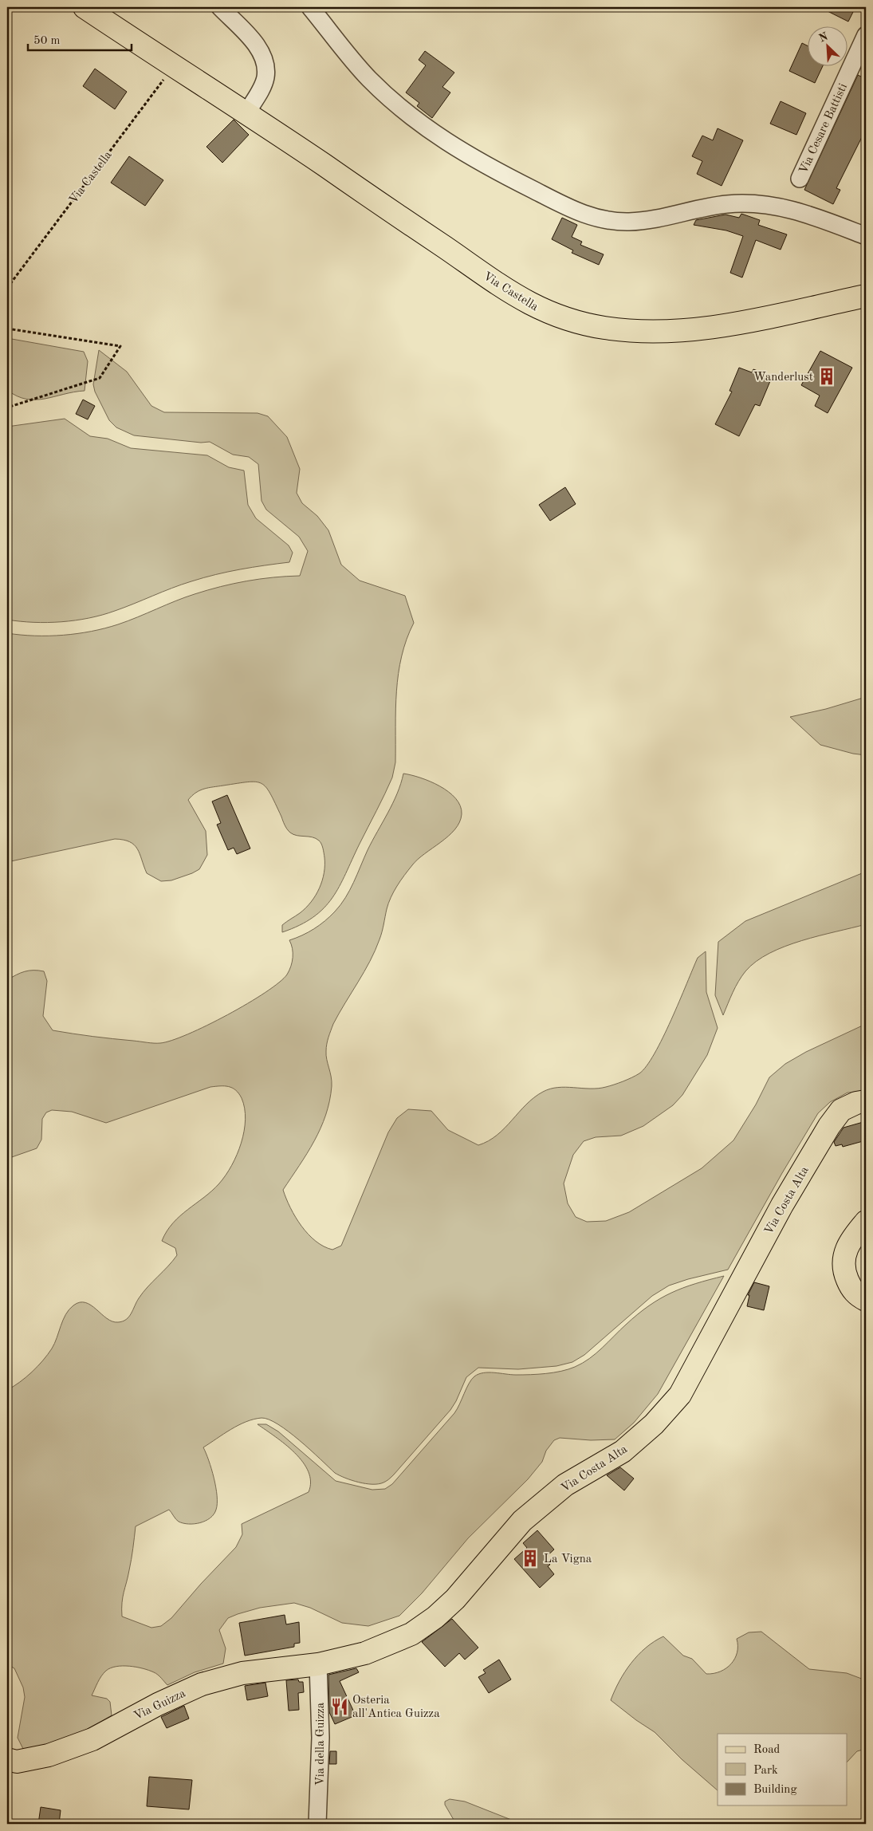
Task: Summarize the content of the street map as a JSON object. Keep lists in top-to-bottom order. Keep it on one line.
{"streets":{"main road":["Via Castella","Via Costa Alta","Via Guizza"],"street":["Via Cesare Battisti","Via della Guizza"]},"crossings":[["Via Costa Alta","Via Guizza"],["Via Costa Alta","Via della Guizza"],["Via Guizza","Via della Guizza"]],"places":{"building":["Wanderlust","La Vigna"],"restaurant":["Osteria all'Antica Guizza"]},"legend":["Road","Park","Building"],"scale_bar":"50 m","north":"top left"}
